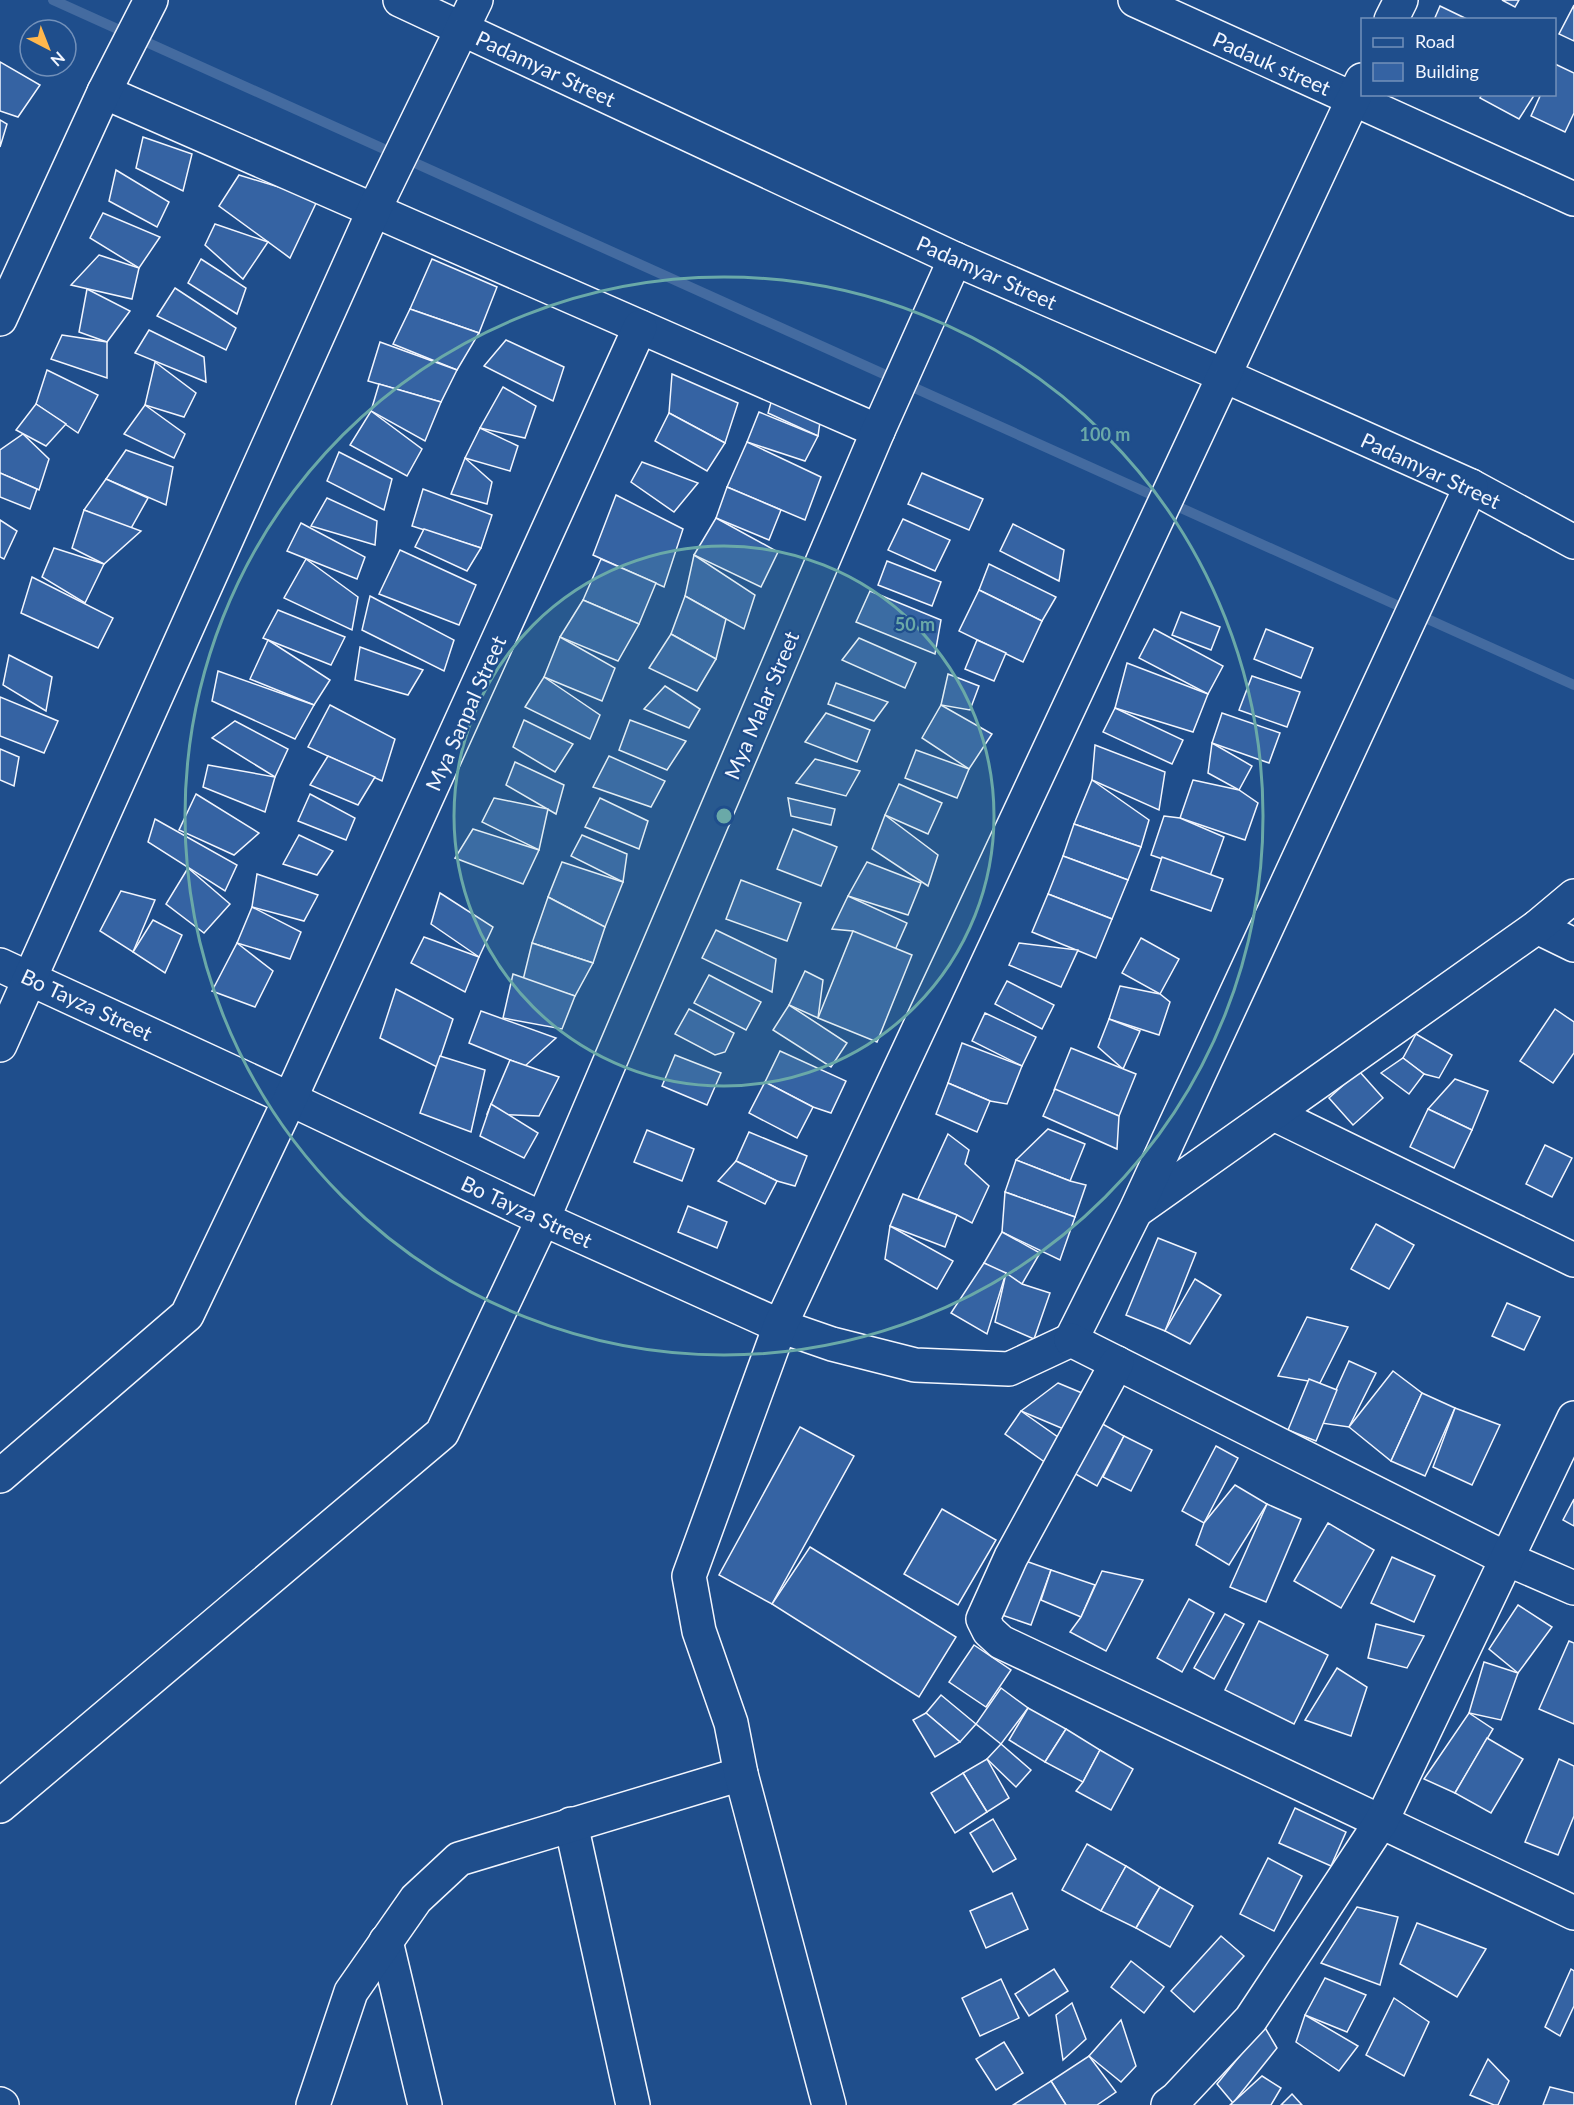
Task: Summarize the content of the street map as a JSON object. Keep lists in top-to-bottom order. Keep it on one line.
{"streets":{"street":["Padauk street","Padamyar Street","Mya Malar Street","Mya Sanpal Street","Bo Tayza Street"]},"crossings":[["Padamyar Street","Mya Malar Street"],["Mya Malar Street","Bo Tayza Street"],["Mya Sanpal Street","Bo Tayza Street"]],"legend":["Road","Building"],"north":"bottom right","rings":["100 m","50 m"]}
